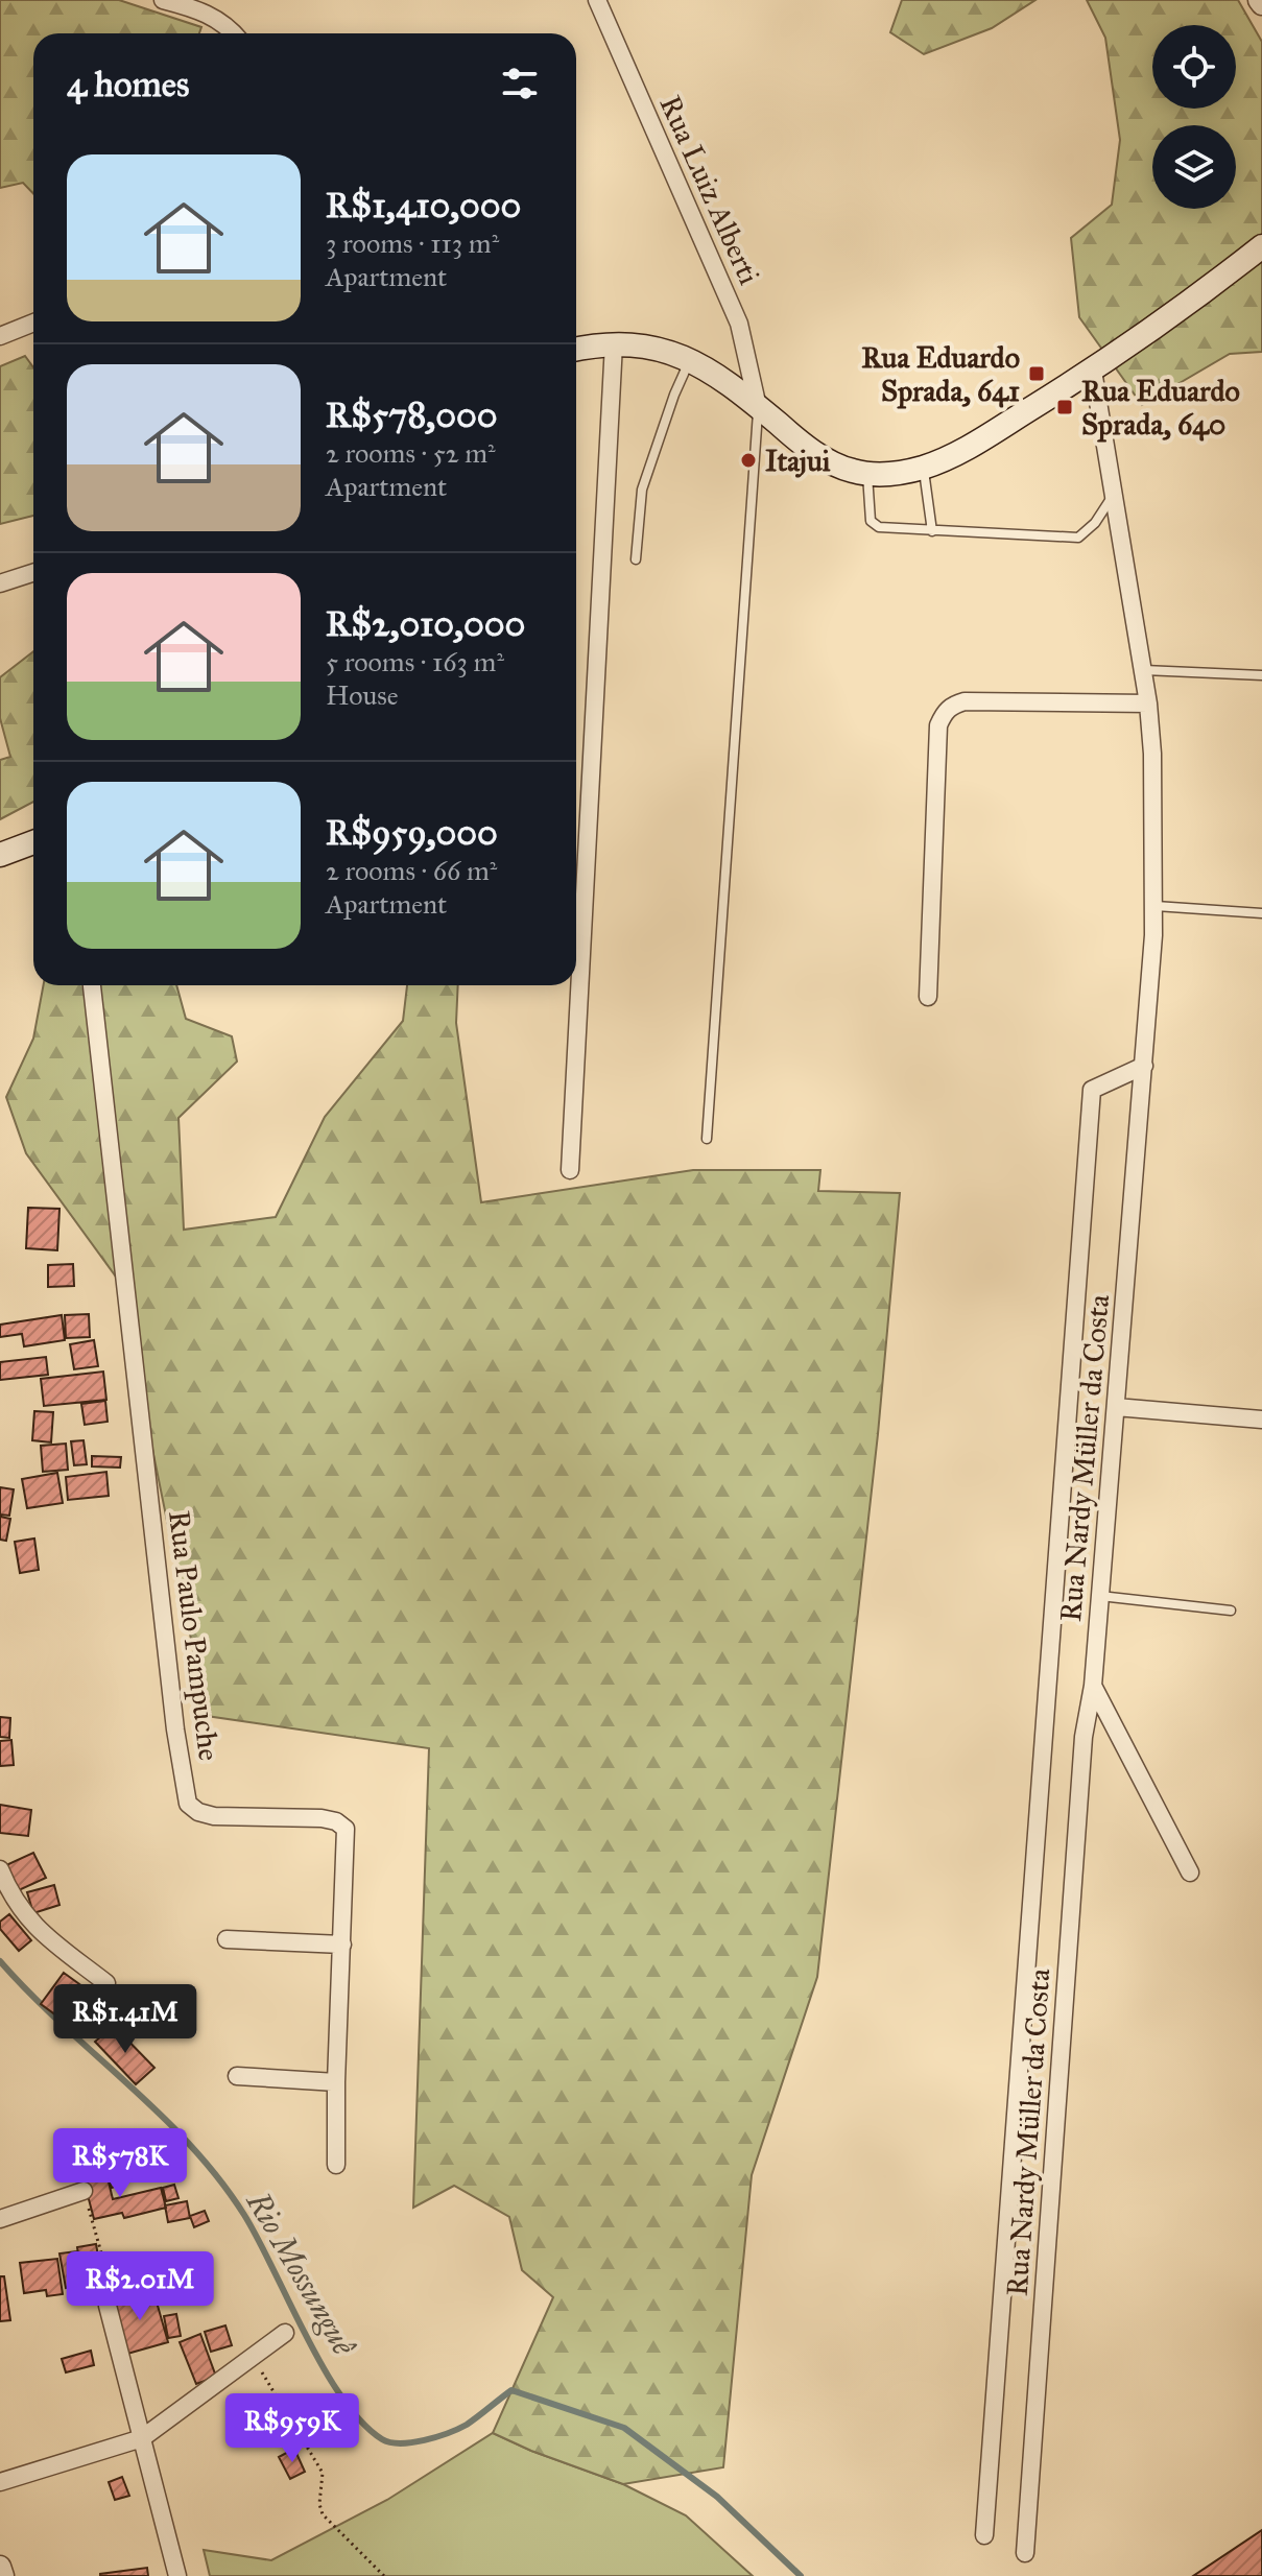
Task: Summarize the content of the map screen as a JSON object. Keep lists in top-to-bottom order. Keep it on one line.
{"streets":{"street":["Rua Luiz Alberti","Rua Nardy Müller da Costa","Rua Paulo Pampuche"]},"water":["Rio Mossunguê"],"places":{"transit":["Rua Eduardo Sprada, 641","Rua Eduardo Sprada, 640"],"other":["Itajui"]},"page":{"heading":"4 homes","list":[{"name":"R$1,410,000","note":"3 rooms · 113 m² · Apartment"},{"name":"R$578,000","note":"2 rooms · 52 m² · Apartment"},{"name":"R$2,010,000","note":"5 rooms · 163 m² · House"},{"name":"R$959,000","note":"2 rooms · 66 m² · Apartment"}],"price":["R$1.41M","R$578K","R$2.01M","R$959K"]}}
